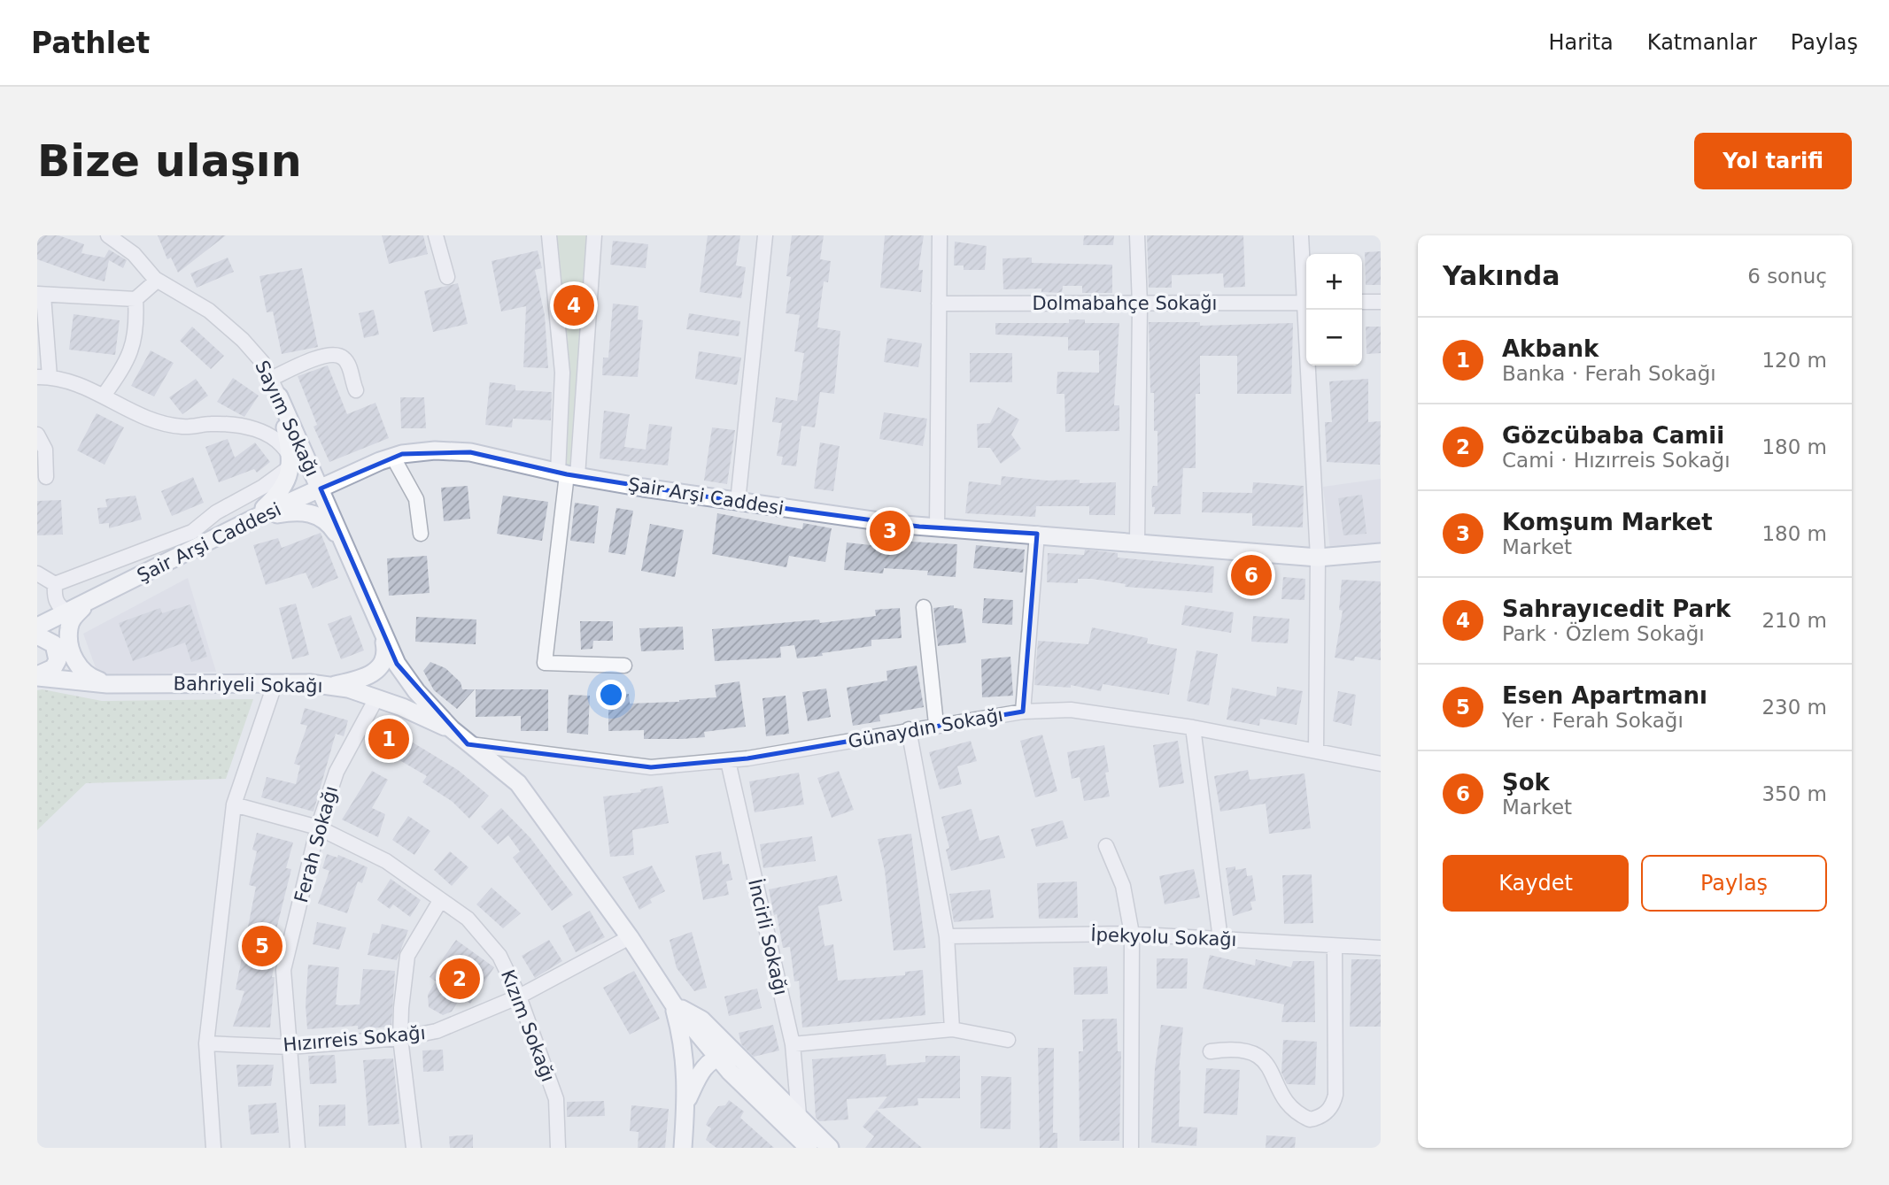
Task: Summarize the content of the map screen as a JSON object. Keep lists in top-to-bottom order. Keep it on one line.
{"streets":{"main road":["Sayım Sokağı","Şair Arşi Caddesi","Bahriyeli Sokağı"],"street":["Dolmabahçe Sokağı","Günaydın Sokağı","Ferah Sokağı","İncirli Sokağı","İpekyolu Sokağı","Kızım Sokağı","Hızırreis Sokağı"]},"crossings":[["Sayım Sokağı","Şair Arşi Caddesi"],["Bahriyeli Sokağı","Ferah Sokağı"],["Günaydın Sokağı","İncirli Sokağı"],["Ferah Sokağı","Kızım Sokağı"],["Ferah Sokağı","Hızırreis Sokağı"],["Kızım Sokağı","Hızırreis Sokağı"]],"page":{"header":"Pathlet","nav":["Harita","Katmanlar","Paylaş"],"buttons":["Yol tarifi",["Kaydet","Paylaş"]],"title":"Bize ulaşın","heading":["Yakında","6 sonuç"],"map_buttons":["+","−"],"pins":["4","3","6","1","5","2"],"list":[{"mark":"1","name":"Akbank","note":"Banka · Ferah Sokağı","value":"120 m"},{"mark":"2","name":"Gözcübaba Camii","note":"Cami · Hızırreis Sokağı","value":"180 m"},{"mark":"3","name":"Komşum Market","note":"Market","value":"180 m"},{"mark":"4","name":"Sahrayıcedit Park","note":"Park · Özlem Sokağı","value":"210 m"},{"mark":"5","name":"Esen Apartmanı","note":"Yer · Ferah Sokağı","value":"230 m"},{"mark":"6","name":"Şok","note":"Market","value":"350 m"}]}}
